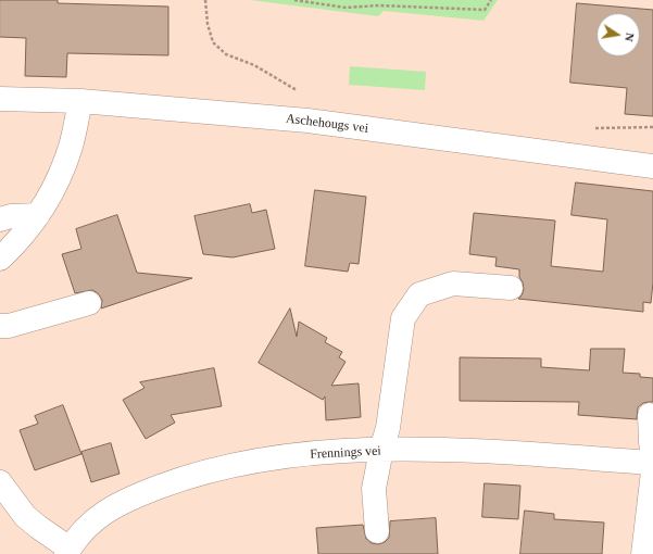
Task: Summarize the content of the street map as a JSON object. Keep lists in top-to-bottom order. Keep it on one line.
{"streets":{"street":["Aschehougs vei","Frennings vei"]},"north":"right"}
